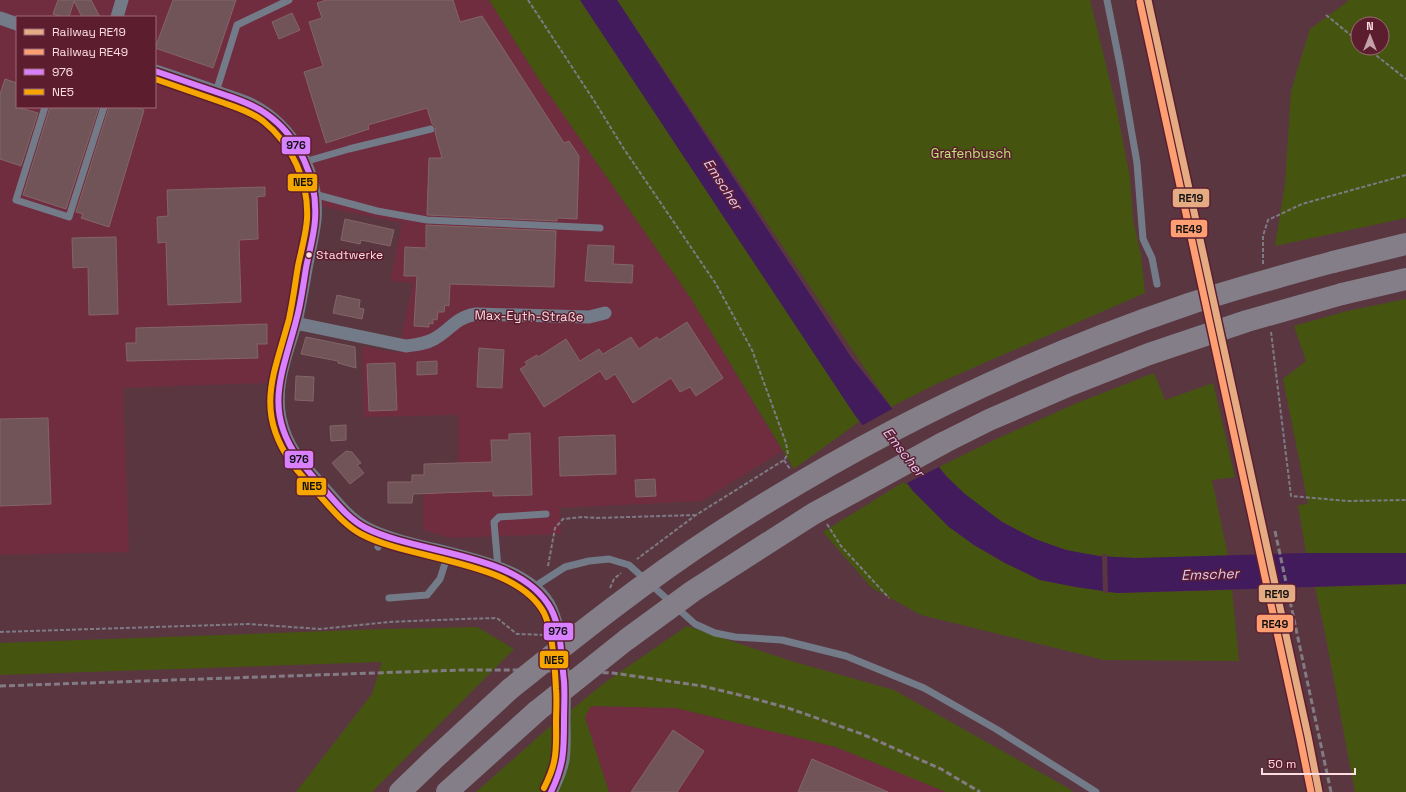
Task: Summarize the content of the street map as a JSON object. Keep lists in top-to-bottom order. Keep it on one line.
{"streets":{"street":["Max-Eyth-Straße"]},"water":["Emscher"],"parks":["Grafenbusch"],"places":["Stadtwerke"],"lines":["rail line RE19","rail line RE49","transit line 976","transit line NE5"],"legend":["Railway RE19","Railway RE49","976","NE5"],"scale_bar":"50 m","north":"top"}
